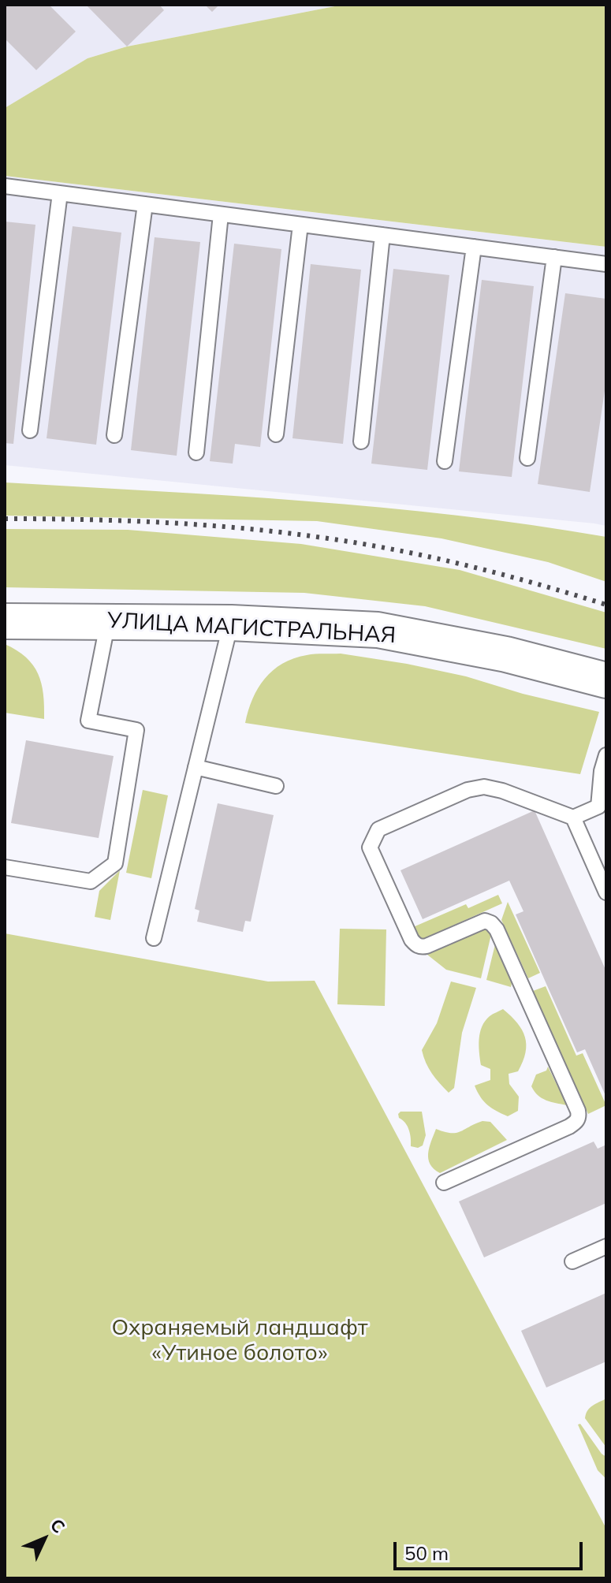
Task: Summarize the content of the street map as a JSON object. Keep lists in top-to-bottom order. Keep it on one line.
{"streets":{"main road":["УЛИЦА МАГИСТРАЛЬНАЯ"]},"parks":["Охраняемый ландшафт «Утиное болото»"],"scale_bar":"50 m","north":"top right"}
